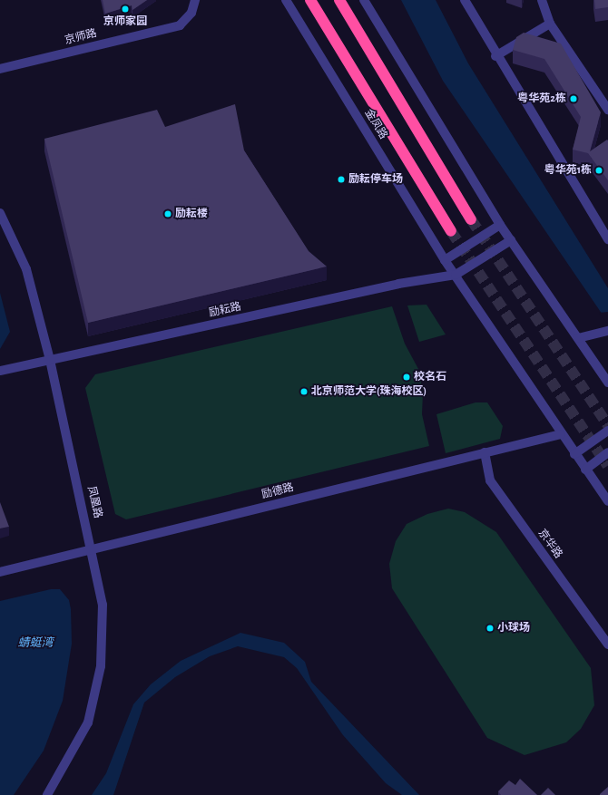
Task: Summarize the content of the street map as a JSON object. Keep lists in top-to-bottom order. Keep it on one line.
{"streets":{"highway":["金凤路"],"street":["京师路","励耘路","励德路","凤凰路","京华路"]},"crossings":[["金凤路","励耘路"],["金凤路","励德路"],["励耘路","凤凰路"],["励德路","凤凰路"],["励德路","京华路"]],"water":["蜻蜓湾"],"places":["京师家园","粤华苑2栋","粤华苑1栋","励耘停车场","励耘楼","校名石","北京师范大学(珠海校区)","小球场"]}
